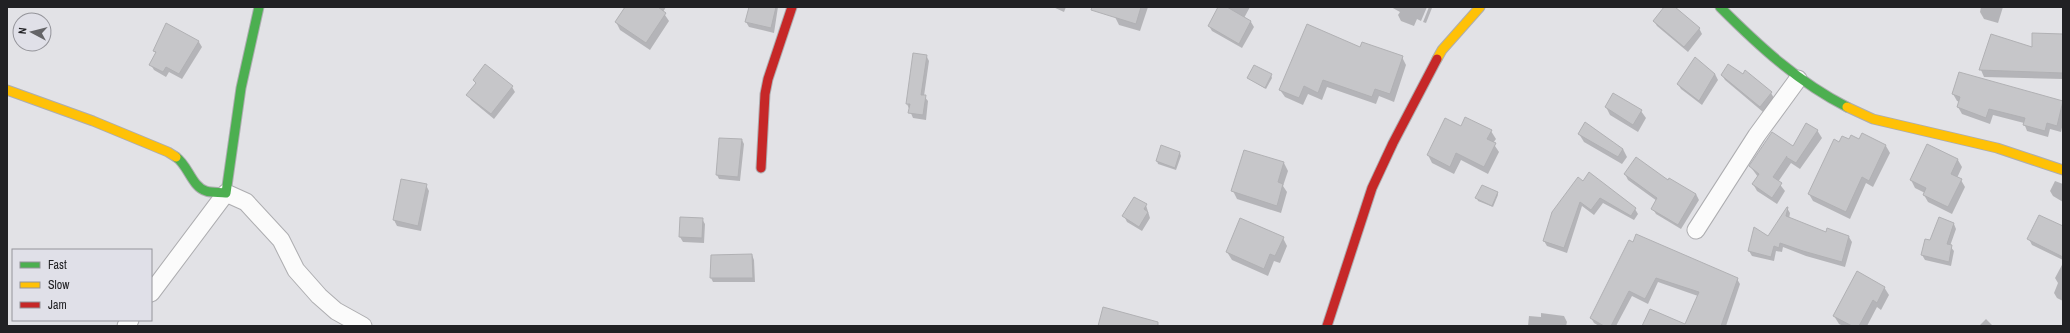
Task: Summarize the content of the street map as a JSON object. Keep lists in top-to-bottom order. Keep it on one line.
{"legend":["Fast","Slow","Jam"],"north":"left"}
